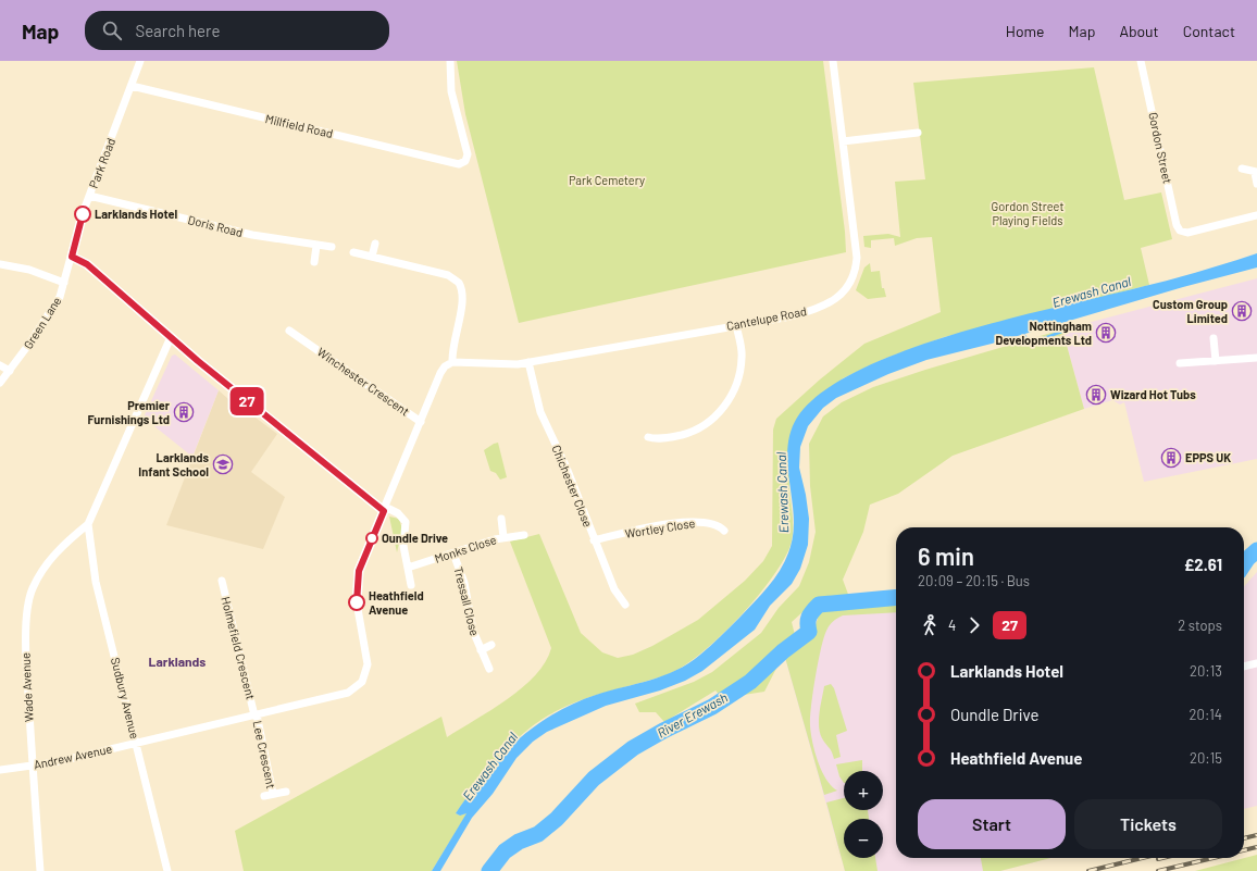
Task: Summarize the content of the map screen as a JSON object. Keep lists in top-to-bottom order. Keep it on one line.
{"streets":{"street":["Millfield Road","Gordon Street","Park Road","Doris Road","Cantelupe Road","Green Lane","Winchester Crescent","Chichester Close","Wortley Close","Monks Close","Tressall Close","Holmefield Crescent","Wade Avenue","Sudbury Avenue","Lee Crescent","Andrew Avenue"]},"crossings":[["Millfield Road","Park Road"],["Park Road","Doris Road"],["Park Road","Green Lane"],["Cantelupe Road","Chichester Close"],["Chichester Close","Wortley Close"],["Monks Close","Tressall Close"],["Holmefield Crescent","Lee Crescent"],["Holmefield Crescent","Andrew Avenue"],["Wade Avenue","Sudbury Avenue"],["Wade Avenue","Andrew Avenue"],["Sudbury Avenue","Andrew Avenue"],["Lee Crescent","Andrew Avenue"]],"districts":["Larklands"],"water":["Erewash Canal","River Erewash"],"parks":["Park Cemetery","Gordon Street Playing Fields"],"places":{"other":["Larklands Hotel","Oundle Drive","Heathfield Avenue"],"building":["Custom Group Limited","Nottingham Developments Ltd","Wizard Hot Tubs","Premier Furnishings Ltd","EPPS UK"],"school or university":["Larklands Infant School"]},"lines":["bus line 27"],"page":{"header":"Map","search":"Search here","nav":["Home","Map","About","Contact"],"on_map":"27","heading":["6 min","20:09 – 20:15 · Bus","£2.61"],"legs":["4","27","2 stops"],"list":[{"name":"Larklands Hotel","value":"20:13"},{"name":"Oundle Drive","value":"20:14"},{"name":"Heathfield Avenue","value":"20:15"}],"map_buttons":["+","−"],"buttons":["Start","Tickets"]}}
